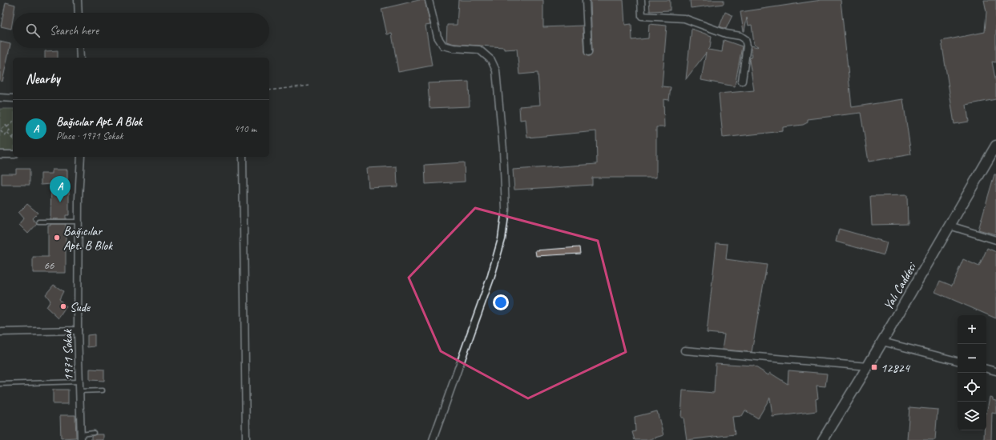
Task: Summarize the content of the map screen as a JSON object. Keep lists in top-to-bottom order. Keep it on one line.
{"streets":{"street":["Yalı Caddesi","1971 Sokak"]},"places":{"other":["Bağıcılar Apt. B Blok","Sude"],"transit":["12824"]},"house_numbers":["66"],"page":{"search":"Search here","heading":"Nearby","list":[{"mark":"A","name":"Bağıcılar Apt. A Blok","note":"Place · 1971 Sokak","value":"410 m"}],"pins":"A","map_buttons":["+","−"]}}
